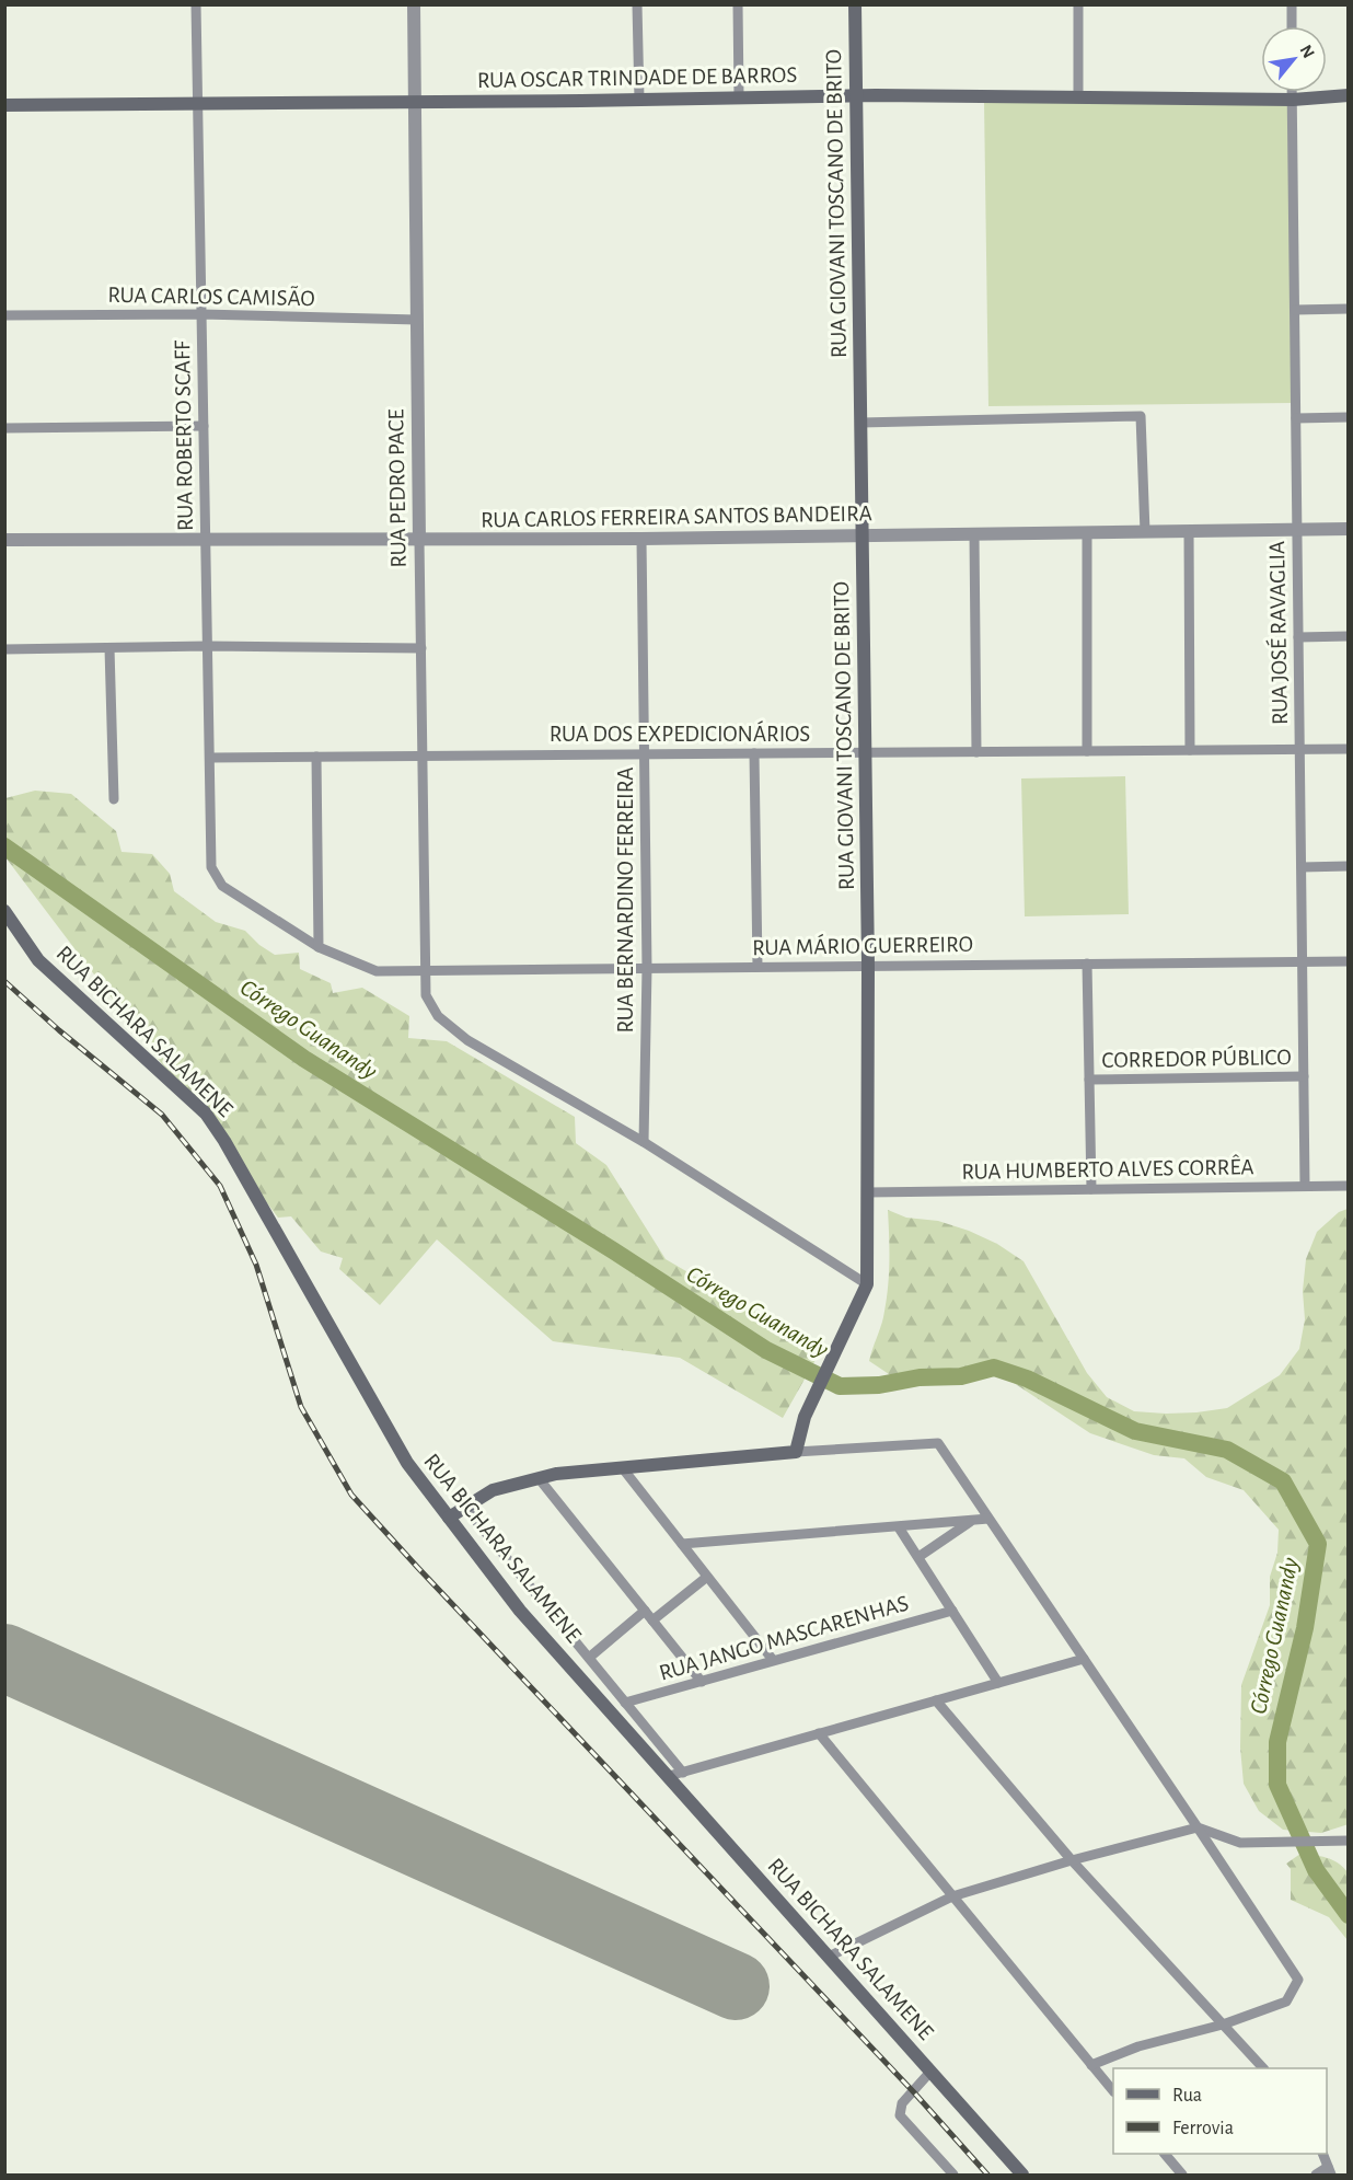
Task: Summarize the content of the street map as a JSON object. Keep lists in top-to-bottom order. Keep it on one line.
{"streets":{"main road":["RUA OSCAR TRINDADE DE BARROS","RUA GIOVANI TOSCANO DE BRITO","RUA BICHARA SALAMENE"],"street":["RUA CARLOS CAMISÃO","RUA ROBERTO SCAFF","RUA PEDRO PACE","RUA CARLOS FERREIRA SANTOS BANDEIRA","RUA JOSÉ RAVAGLIA","RUA DOS EXPEDICIONÁRIOS","RUA BERNARDINO FERREIRA","RUA MÁRIO GUERREIRO","CORREDOR PÚBLICO","RUA HUMBERTO ALVES CORRÊA","RUA JANGO MASCARENHAS"]},"crossings":[["RUA OSCAR TRINDADE DE BARROS","RUA GIOVANI TOSCANO DE BRITO"],["RUA OSCAR TRINDADE DE BARROS","RUA ROBERTO SCAFF"],["RUA OSCAR TRINDADE DE BARROS","RUA PEDRO PACE"],["RUA OSCAR TRINDADE DE BARROS","RUA JOSÉ RAVAGLIA"],["RUA GIOVANI TOSCANO DE BRITO","RUA PEDRO PACE"],["RUA GIOVANI TOSCANO DE BRITO","RUA CARLOS FERREIRA SANTOS BANDEIRA"],["RUA GIOVANI TOSCANO DE BRITO","RUA DOS EXPEDICIONÁRIOS"],["RUA GIOVANI TOSCANO DE BRITO","RUA MÁRIO GUERREIRO"],["RUA GIOVANI TOSCANO DE BRITO","RUA HUMBERTO ALVES CORRÊA"],["RUA CARLOS CAMISÃO","RUA ROBERTO SCAFF"],["RUA CARLOS CAMISÃO","RUA PEDRO PACE"],["RUA ROBERTO SCAFF","RUA CARLOS FERREIRA SANTOS BANDEIRA"],["RUA ROBERTO SCAFF","RUA DOS EXPEDICIONÁRIOS"],["RUA ROBERTO SCAFF","RUA MÁRIO GUERREIRO"],["RUA PEDRO PACE","RUA CARLOS FERREIRA SANTOS BANDEIRA"],["RUA PEDRO PACE","RUA DOS EXPEDICIONÁRIOS"],["RUA PEDRO PACE","RUA BERNARDINO FERREIRA"],["RUA PEDRO PACE","RUA MÁRIO GUERREIRO"],["RUA CARLOS FERREIRA SANTOS BANDEIRA","RUA JOSÉ RAVAGLIA"],["RUA CARLOS FERREIRA SANTOS BANDEIRA","RUA BERNARDINO FERREIRA"],["RUA JOSÉ RAVAGLIA","RUA DOS EXPEDICIONÁRIOS"],["RUA JOSÉ RAVAGLIA","RUA MÁRIO GUERREIRO"],["RUA JOSÉ RAVAGLIA","CORREDOR PÚBLICO"],["RUA JOSÉ RAVAGLIA","RUA HUMBERTO ALVES CORRÊA"],["RUA DOS EXPEDICIONÁRIOS","RUA BERNARDINO FERREIRA"],["RUA BERNARDINO FERREIRA","RUA MÁRIO GUERREIRO"]],"water":["Córrego Guanandy"],"legend":["Rua","Ferrovia"],"north":"top right"}
